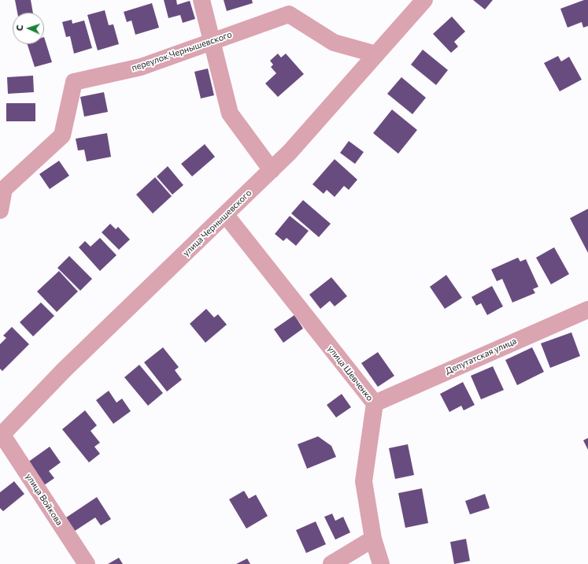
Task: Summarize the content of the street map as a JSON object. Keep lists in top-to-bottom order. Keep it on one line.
{"streets":{"street":["переулок Чернышевского","улица Чернышевского","Депутатская улица","улица Шевченко","улица Войкова"]},"crossings":[["переулок Чернышевского","улица Чернышевского"],["улица Чернышевского","улица Шевченко"],["улица Чернышевского","улица Войкова"],["Депутатская улица","улица Шевченко"]],"north":"left"}
